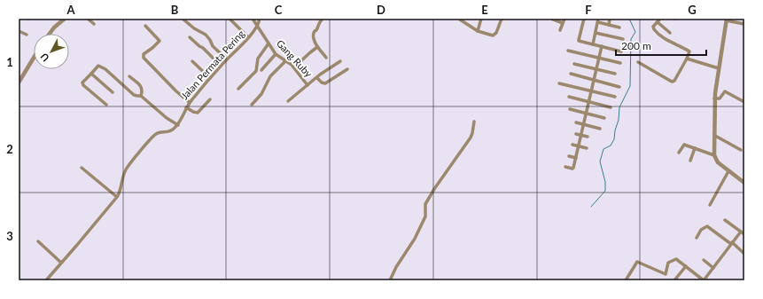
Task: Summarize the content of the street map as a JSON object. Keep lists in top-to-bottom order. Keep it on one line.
{"streets":{"street":["Gang Ruby","Jalan Permata Pering"]},"crossings":[["Gang Ruby","Jalan Permata Pering"]],"scale_bar":"200 m","north":"bottom left","grid":{"columns":["A","B","C","D","E","F","G"],"rows":["1","2","3"]}}
